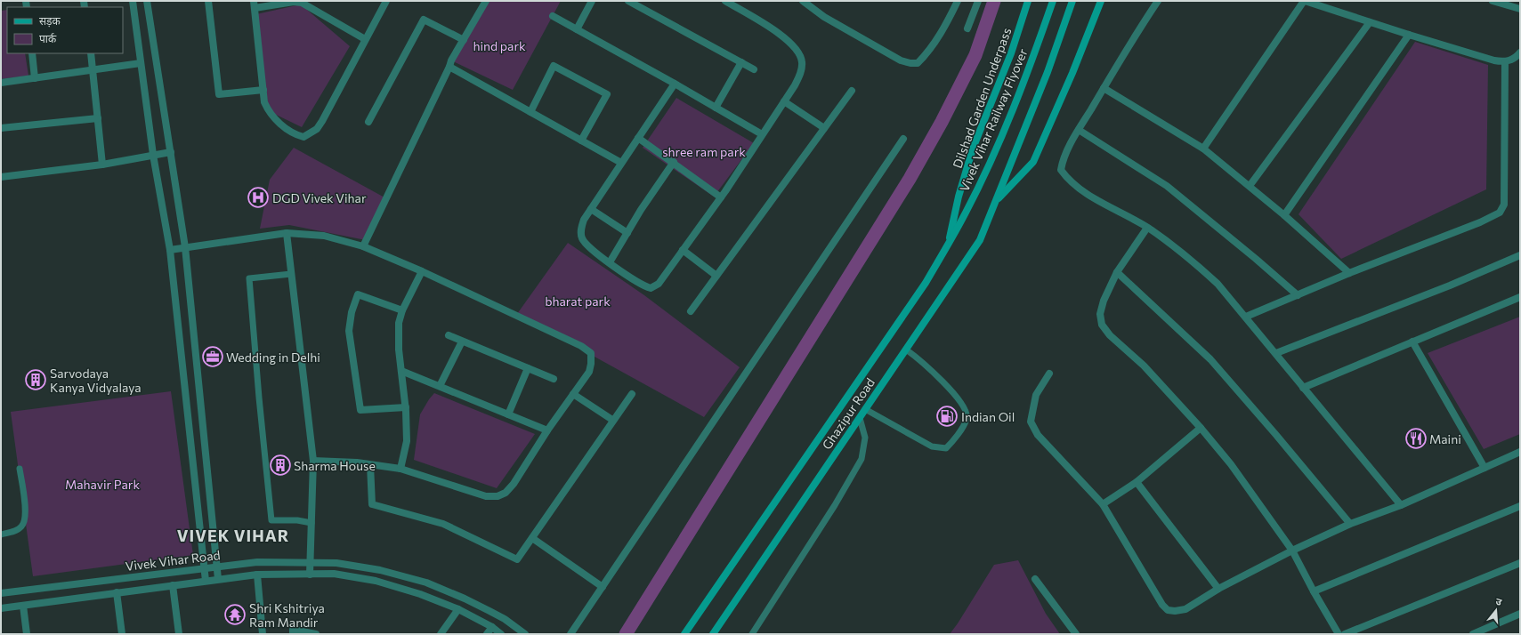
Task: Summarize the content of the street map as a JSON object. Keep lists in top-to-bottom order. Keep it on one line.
{"streets":{"main road":["Dilshad Garden Underpass","Vivek Vihar Railway Flyover","Ghazipur Road"],"street":["Vivek Vihar Road"]},"crossings":[["Dilshad Garden Underpass","Vivek Vihar Railway Flyover"],["Dilshad Garden Underpass","Ghazipur Road"],["Vivek Vihar Railway Flyover","Ghazipur Road"]],"districts":["VIVEK VIHAR"],"parks":["hind park","shree ram park","bharat park","Mahavir Park"],"places":{"hospital":["DGD Vivek Vihar"],"office":["Wedding in Delhi"],"building":["Sarvodaya Kanya Vidyalaya","Sharma House"],"fuel station":["Indian Oil"],"restaurant":["Maini"],"temple":["Shri Kshitriya Ram Mandir"]},"legend":["सड़क","पार्क"],"north":"top"}
